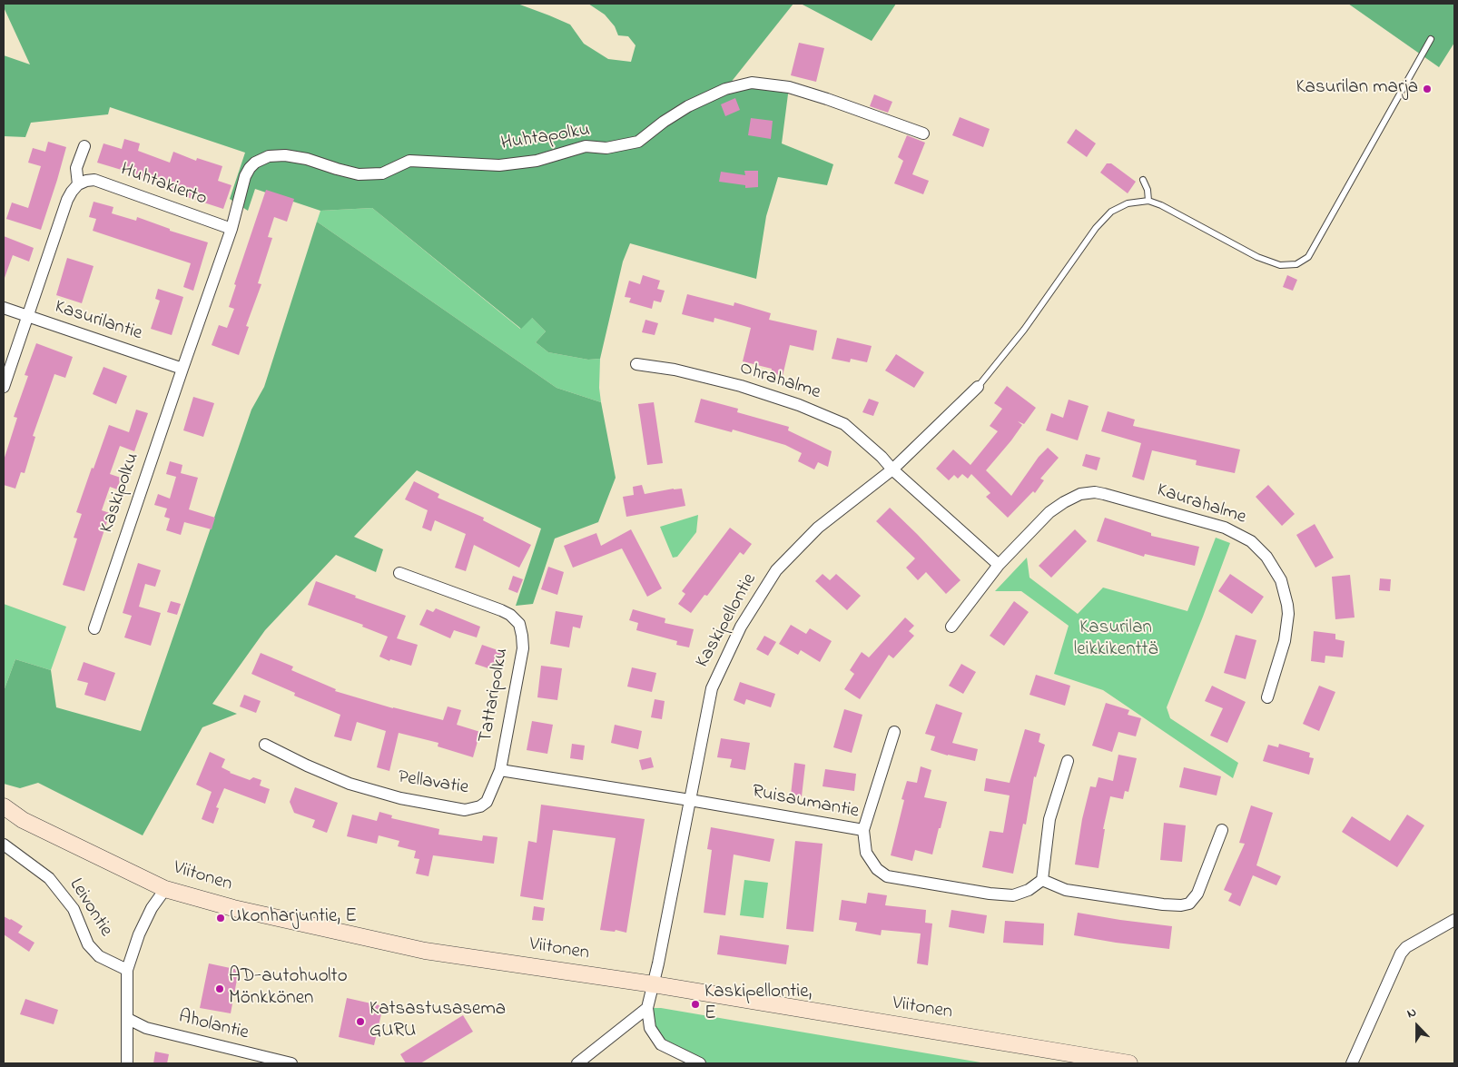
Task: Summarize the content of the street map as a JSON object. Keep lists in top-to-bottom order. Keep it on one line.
{"streets":{"main road":["Viitonen"],"street":["Huhtapolku","Huhtakierto","Kasurilantie","Ohrahalme","Kaskipolku","Kaurahalme","Kaskipellontie","Tattaripolku","Pellavatie","Ruisaumantie","Leivontie","Aholantie"]},"crossings":[["Huhtapolku","Huhtakierto"],["Kasurilantie","Kaskipolku"],["Ohrahalme","Kaskipellontie"],["Kaskipellontie","Ruisaumantie"],["Kaskipellontie","Viitonen"],["Tattaripolku","Pellavatie"]],"parks":["Kasurilan leikkikenttä"],"places":["Kasurilan marja","Ukonharjuntie, E","AD-autohuolto Mönkkönen","Kaskipellontie, E","Katsastusasema GURU"],"north":"top"}
